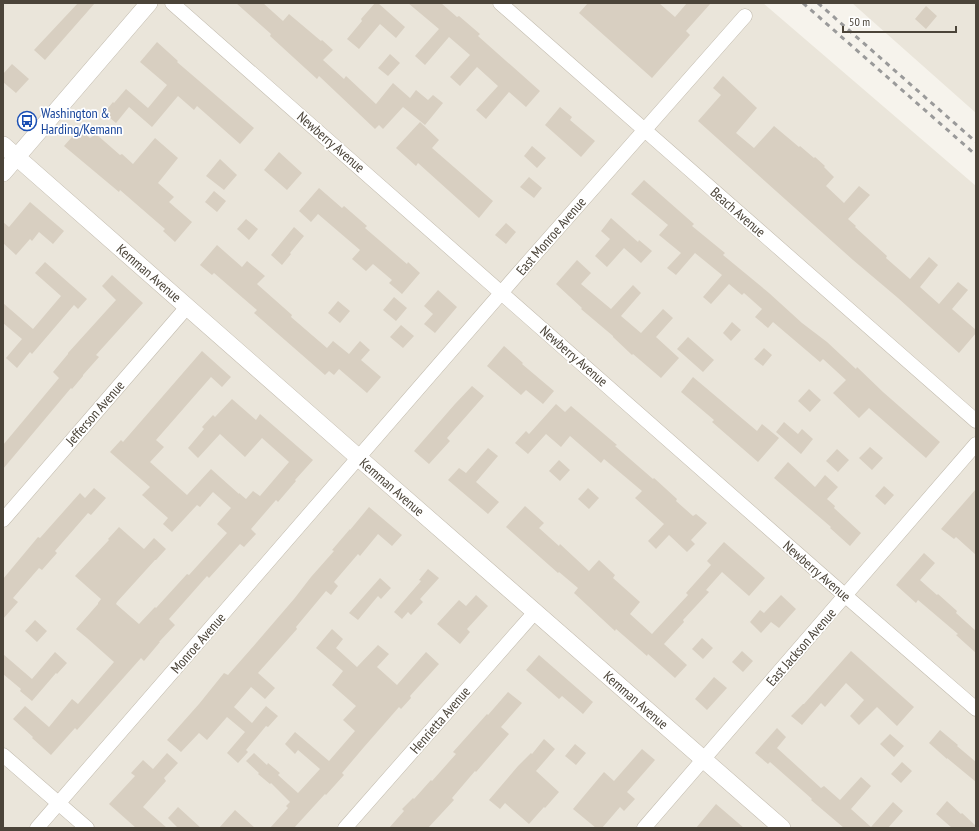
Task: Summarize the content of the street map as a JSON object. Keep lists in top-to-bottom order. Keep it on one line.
{"streets":{"street":["Newberry Avenue","Beach Avenue","East Monroe Avenue","Kemman Avenue","Jefferson Avenue","Monroe Avenue","East Jackson Avenue","Henrietta Avenue"]},"crossings":[["Newberry Avenue","East Monroe Avenue"],["Newberry Avenue","East Jackson Avenue"],["Beach Avenue","East Monroe Avenue"],["East Monroe Avenue","Kemman Avenue"],["East Monroe Avenue","Monroe Avenue"],["Kemman Avenue","Jefferson Avenue"],["Kemman Avenue","Monroe Avenue"],["Kemman Avenue","East Jackson Avenue"],["Kemman Avenue","Henrietta Avenue"]],"places":{"bus stop":["Washington & Harding/Kemann"]},"scale_bar":"50 m"}
